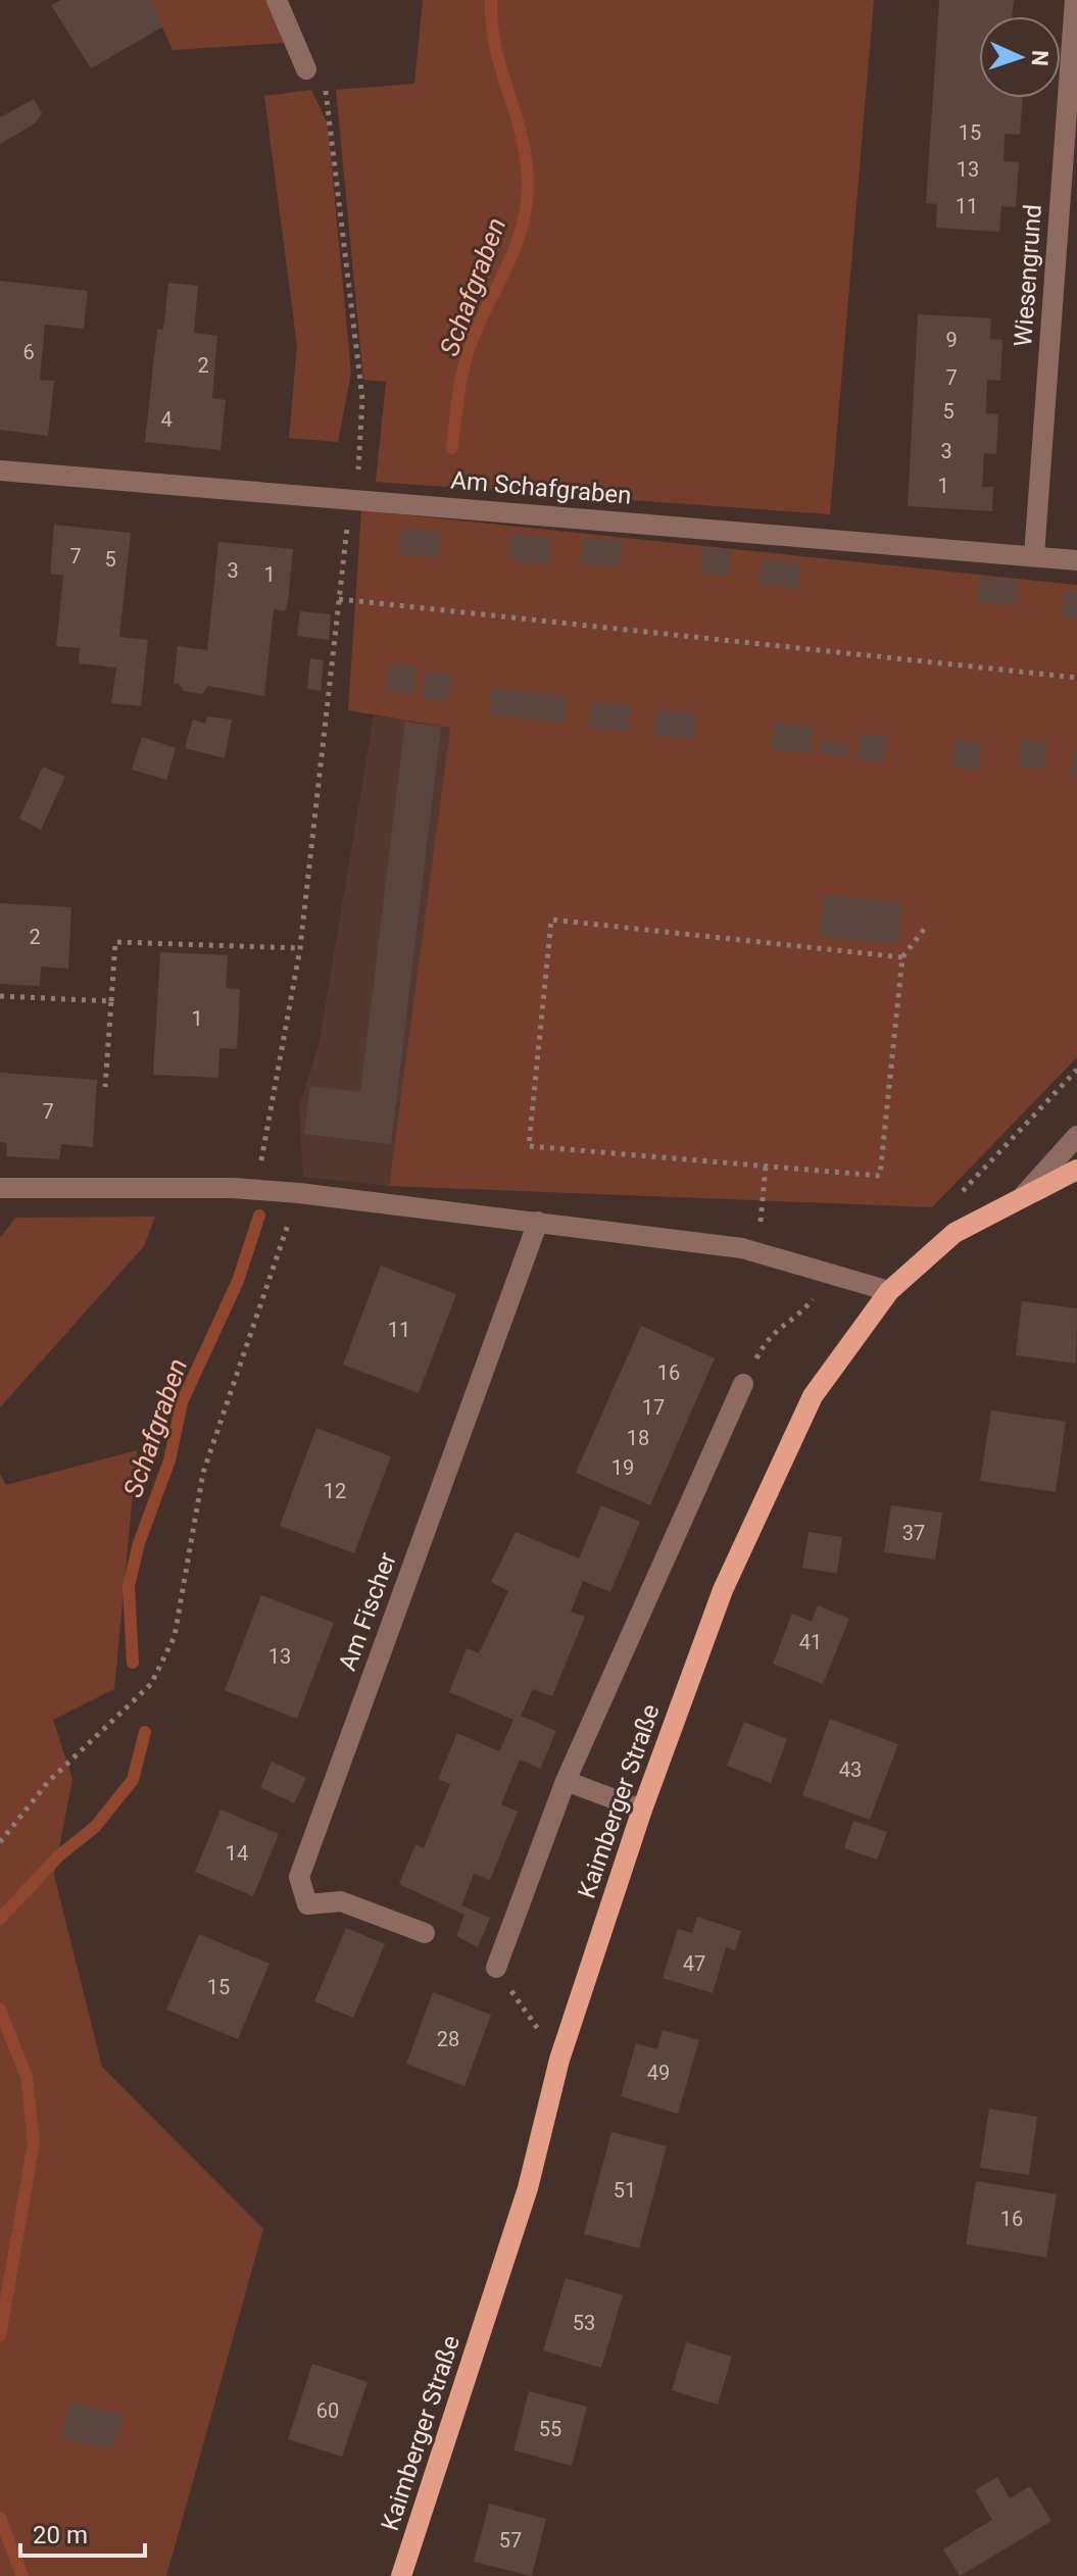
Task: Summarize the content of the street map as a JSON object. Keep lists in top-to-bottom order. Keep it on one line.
{"streets":{"main road":["Kaimberger Straße"],"street":["Wiesengrund","Am Schafgraben","Am Fischer"]},"crossings":[["Wiesengrund","Am Schafgraben"]],"water":["Schafgraben"],"house_numbers":["15","13","11","9","6","2","7","5","4","3","1","7","5","3","1","2","1","7","11","16","17","18","19","12","37","41","13","43","14","47","15","28","49","51","16","53","60","55","57"],"scale_bar":"20 m","north":"right"}
